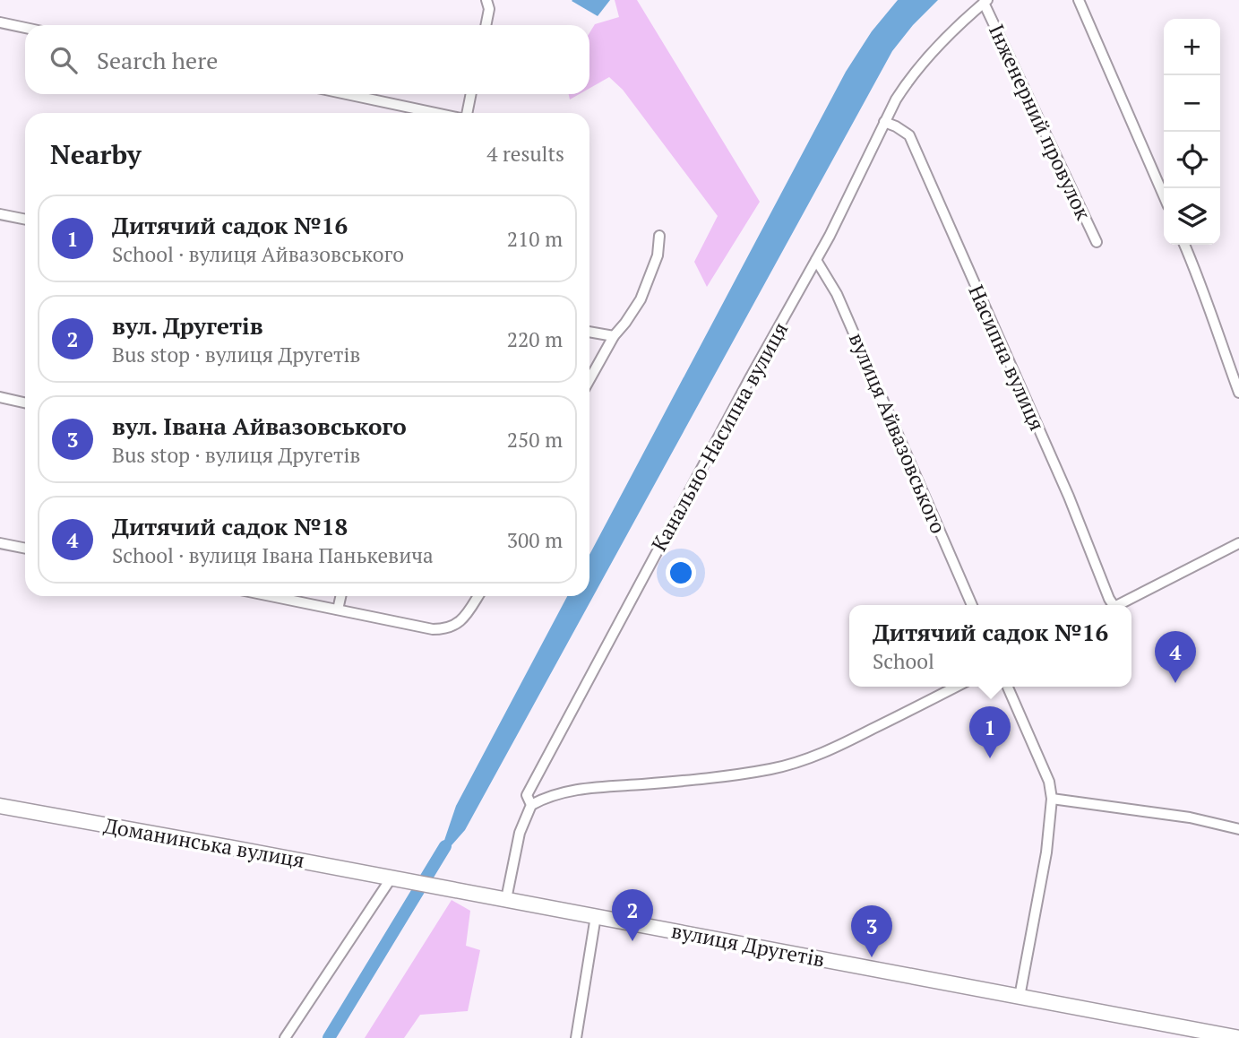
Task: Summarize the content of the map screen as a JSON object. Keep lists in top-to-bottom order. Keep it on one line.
{"streets":{"main road":["Доманинська вулиця","вулиця Другетів"],"street":["Інженерний провулок","Насипна вулиця","вулиця Айвазовського","Канально-Насипна вулиця"]},"crossings":[["Інженерний провулок","Канально-Насипна вулиця"],["Насипна вулиця","Канально-Насипна вулиця"],["вулиця Айвазовського","Канально-Насипна вулиця"],["Канально-Насипна вулиця","вулиця Другетів"],["Доманинська вулиця","вулиця Другетів"]],"page":{"map_buttons":["+","−"],"search":"Search here","heading":["Nearby","4 results"],"list":[{"mark":"1","name":"Дитячий садок №16","note":"School · вулиця Айвазовського","value":"210 m"},{"mark":"2","name":"вул. Другетів","note":"Bus stop · вулиця Другетів","value":"220 m"},{"mark":"3","name":"вул. Івана Айвазовського","note":"Bus stop · вулиця Другетів","value":"250 m"},{"mark":"4","name":"Дитячий садок №18","note":"School · вулиця Івана Панькевича","value":"300 m"}],"popup":["Дитячий садок №16","School"],"pins":["4","1","2","3"]}}
